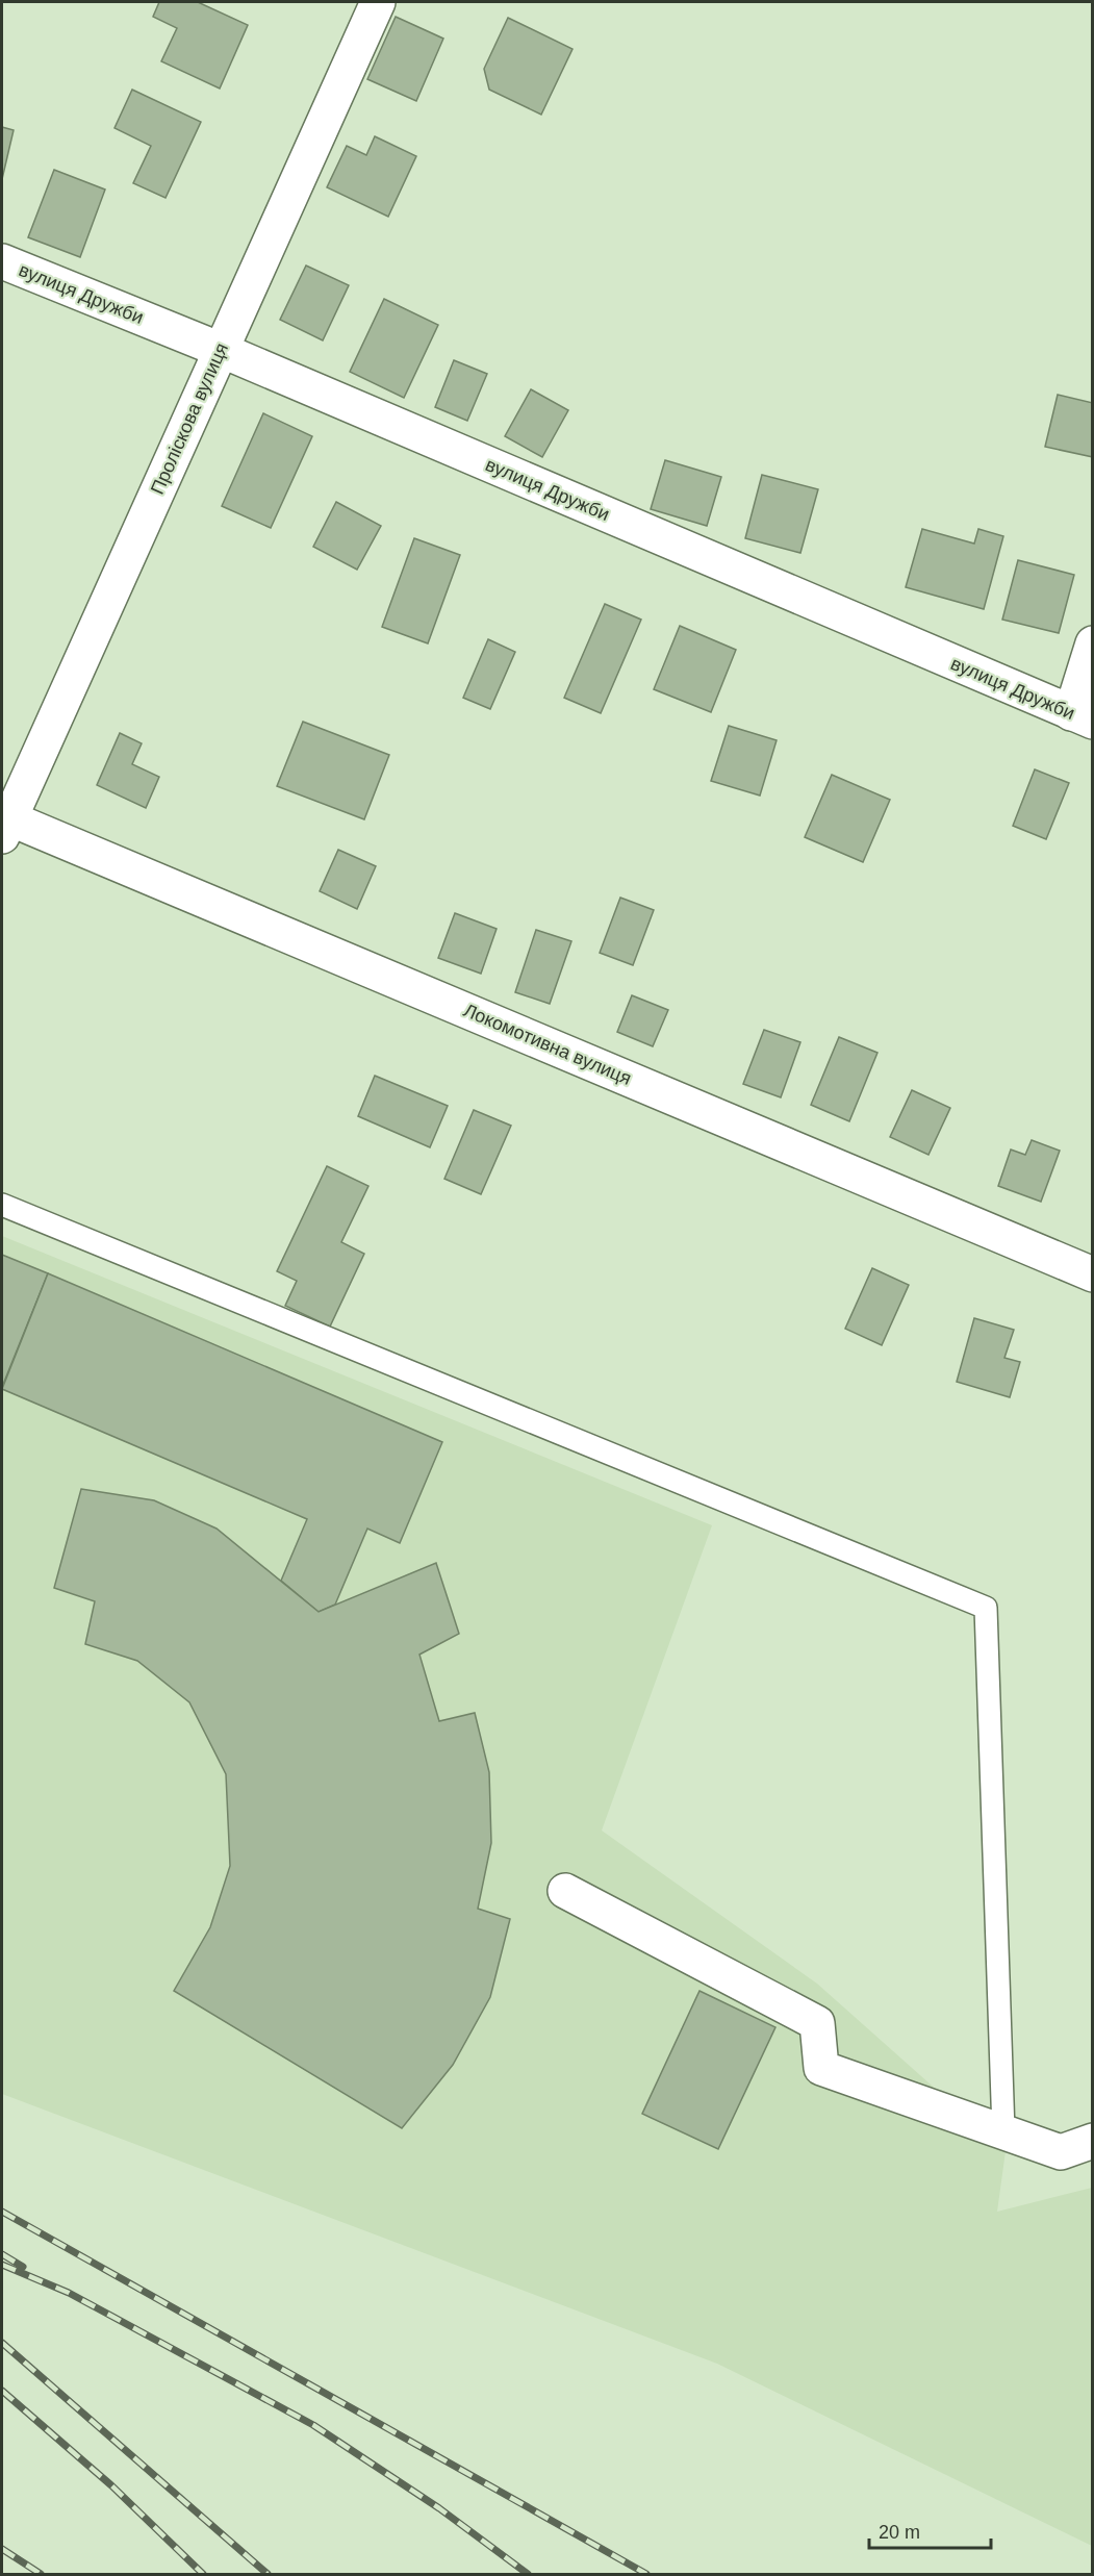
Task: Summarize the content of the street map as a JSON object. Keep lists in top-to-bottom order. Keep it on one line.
{"streets":{"street":["вулиця Дружби","Проліскова вулиця","Локомотивна вулиця"]},"crossings":[["вулиця Дружби","Проліскова вулиця"],["Проліскова вулиця","Локомотивна вулиця"]],"scale_bar":"20 m"}
